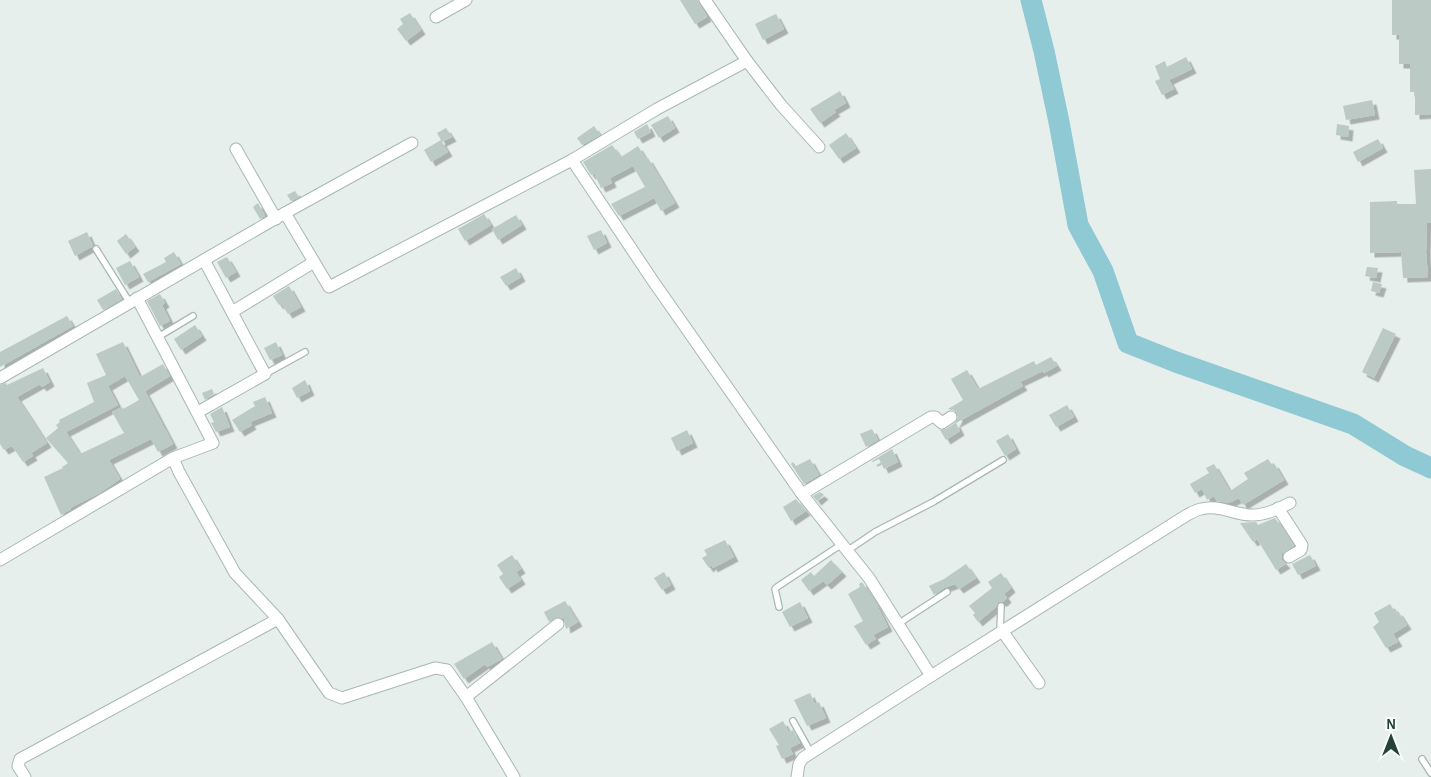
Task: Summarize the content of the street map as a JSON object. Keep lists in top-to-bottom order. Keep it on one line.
{"north":"top"}
